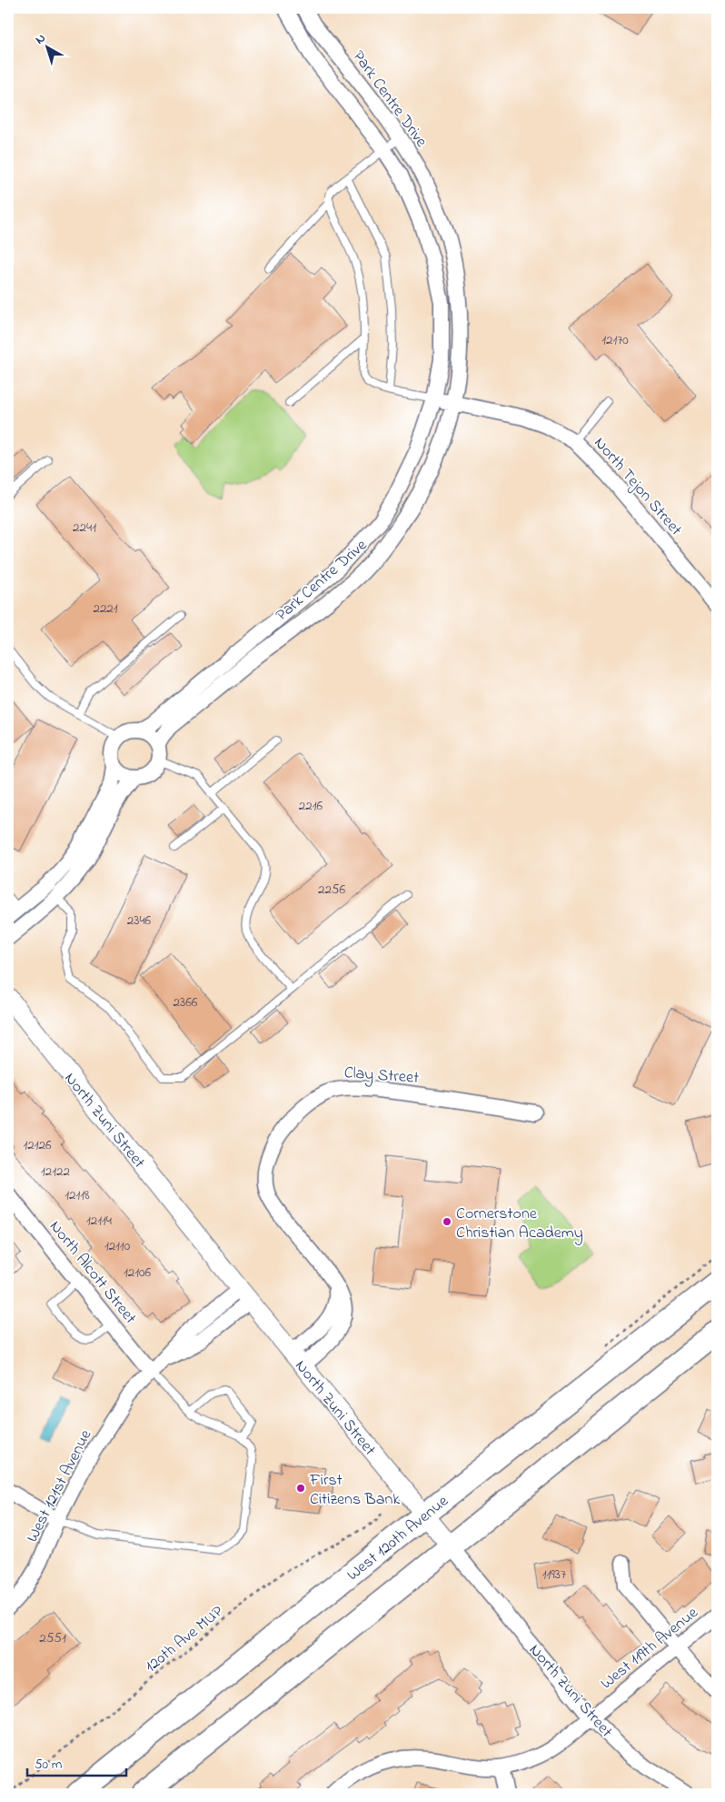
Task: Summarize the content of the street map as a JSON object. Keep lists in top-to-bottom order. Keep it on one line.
{"streets":{"main road":["West 120th Avenue"],"street":["Park Centre Drive","North Tejon Street","Clay Street","North Zuni Street","North Alcott Street","West 121st Avenue","West 119th Avenue"],"path":["120th Ave MUP"]},"crossings":[["Park Centre Drive","North Tejon Street"],["Clay Street","North Zuni Street"],["North Zuni Street","West 121st Avenue"],["North Zuni Street","West 120th Avenue"],["North Zuni Street","West 119th Avenue"],["North Alcott Street","West 121st Avenue"]],"places":["Cornerstone Christian Academy","First Citizens Bank"],"house_numbers":["12170","2241","2221","2216","2256","2346","2366","12126","12122","12118","12114","12110","12106","11937","2551"],"scale_bar":"50 m","north":"top left"}
